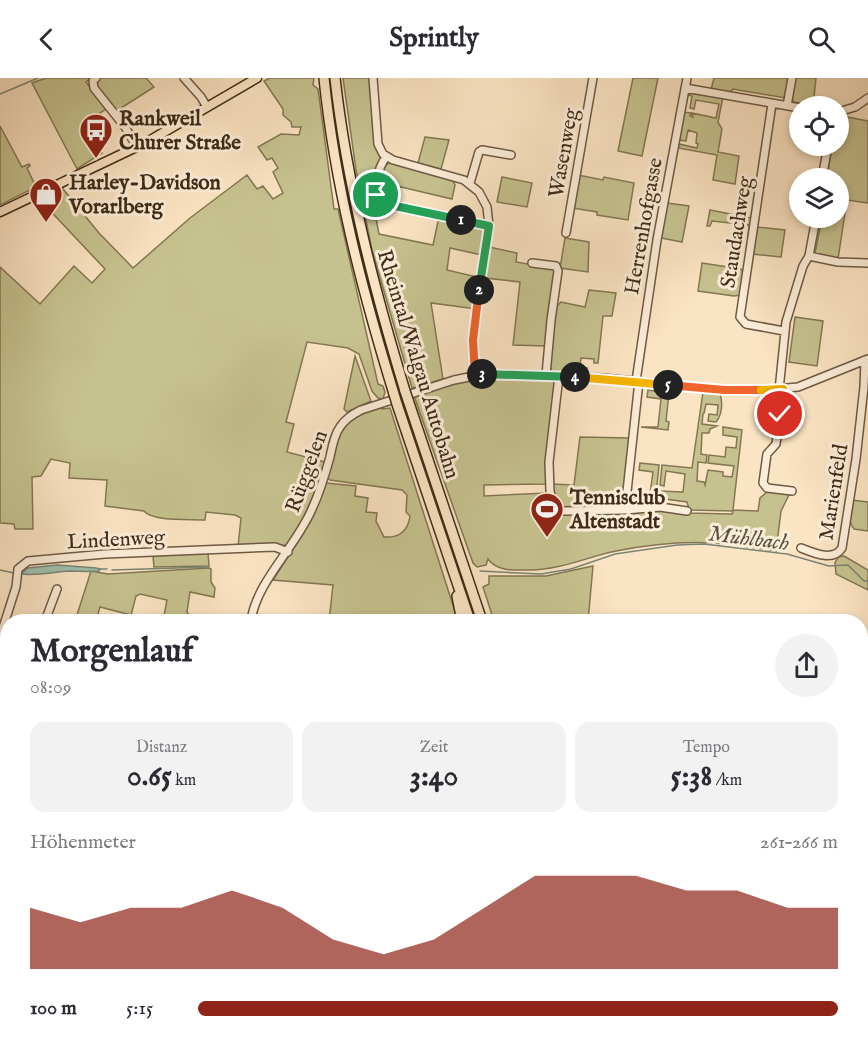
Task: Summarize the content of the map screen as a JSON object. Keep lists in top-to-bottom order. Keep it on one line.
{"streets":{"highway":["Rheintal/Walgau Autobahn"],"street":["Wasenweg","Herrenhofgasse","Staudachweg","Rüggelen","Marienfeld","Lindenweg"]},"crossings":[["Herrenhofgasse","Rüggelen"],["Rüggelen","Marienfeld"],["Rüggelen","Lindenweg"]],"water":["Mühlbach"],"places":{"bus stop":["Rankweil Churer Straße"],"shop":["Harley-Davidson Vorarlberg"],"sports":["Tennisclub Altenstadt"]},"page":{"header":"Sprintly","pins":["1","2","3","4","5"],"heading":["Morgenlauf","08:09"],"stats":[["Distanz","0.65 km"],["Zeit","3:40"],["Tempo","5:38 /km"]],"chart":["Höhenmeter","261–266 m"],"list":[{"name":"100 m","note":"5:15"}]}}
